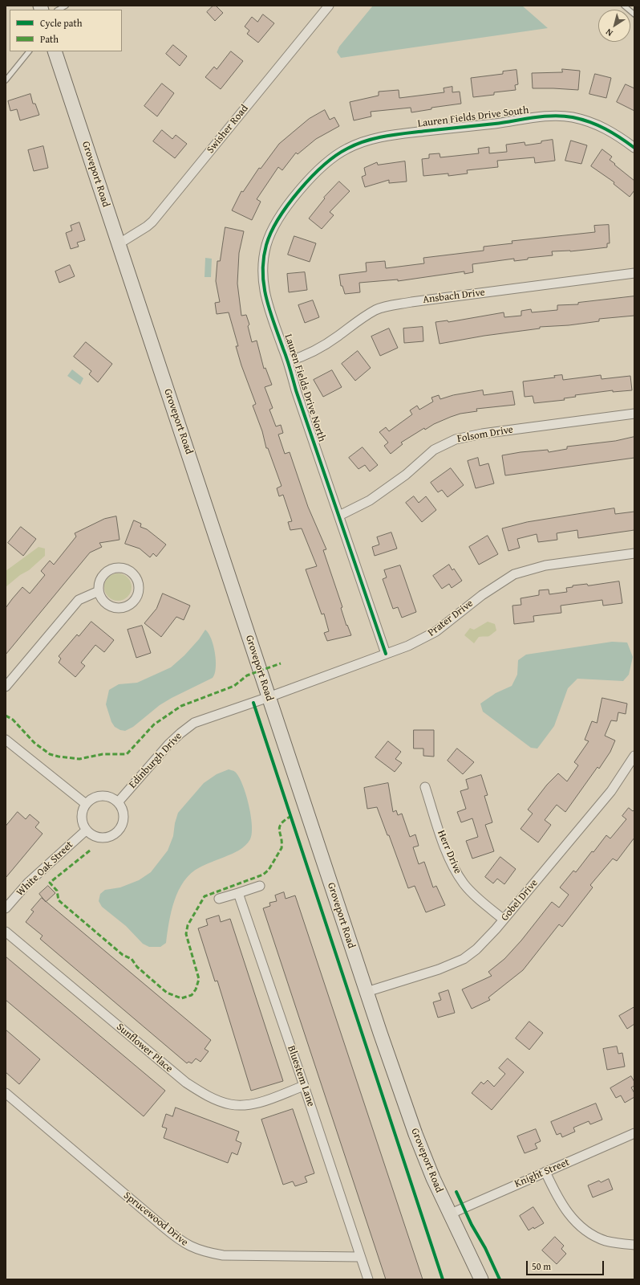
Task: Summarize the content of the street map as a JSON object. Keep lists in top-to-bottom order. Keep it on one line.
{"streets":{"main road":["Groveport Road"],"street":["Lauren Fields Drive South","Swisher Road","Ansbach Drive","Lauren Fields Drive North","Folsom Drive","Prater Drive","Edinburgh Drive","Herr Drive","White Oak Street","Gobel Drive","Sunflower Place","Bluestem Lane","Knight Street","Sprucewood Drive"]},"crossings":[["Lauren Fields Drive South","Lauren Fields Drive North"],["Swisher Road","Groveport Road"],["Groveport Road","Prater Drive"],["Groveport Road","Edinburgh Drive"],["Groveport Road","Gobel Drive"],["Groveport Road","Knight Street"],["Ansbach Drive","Lauren Fields Drive North"],["Lauren Fields Drive North","Folsom Drive"],["Lauren Fields Drive North","Prater Drive"],["Prater Drive","Edinburgh Drive"],["Edinburgh Drive","White Oak Street"],["Herr Drive","Gobel Drive"],["Sunflower Place","Bluestem Lane"],["Bluestem Lane","Sprucewood Drive"]],"legend":["Cycle path","Path"],"scale_bar":"50 m","north":"bottom left"}
